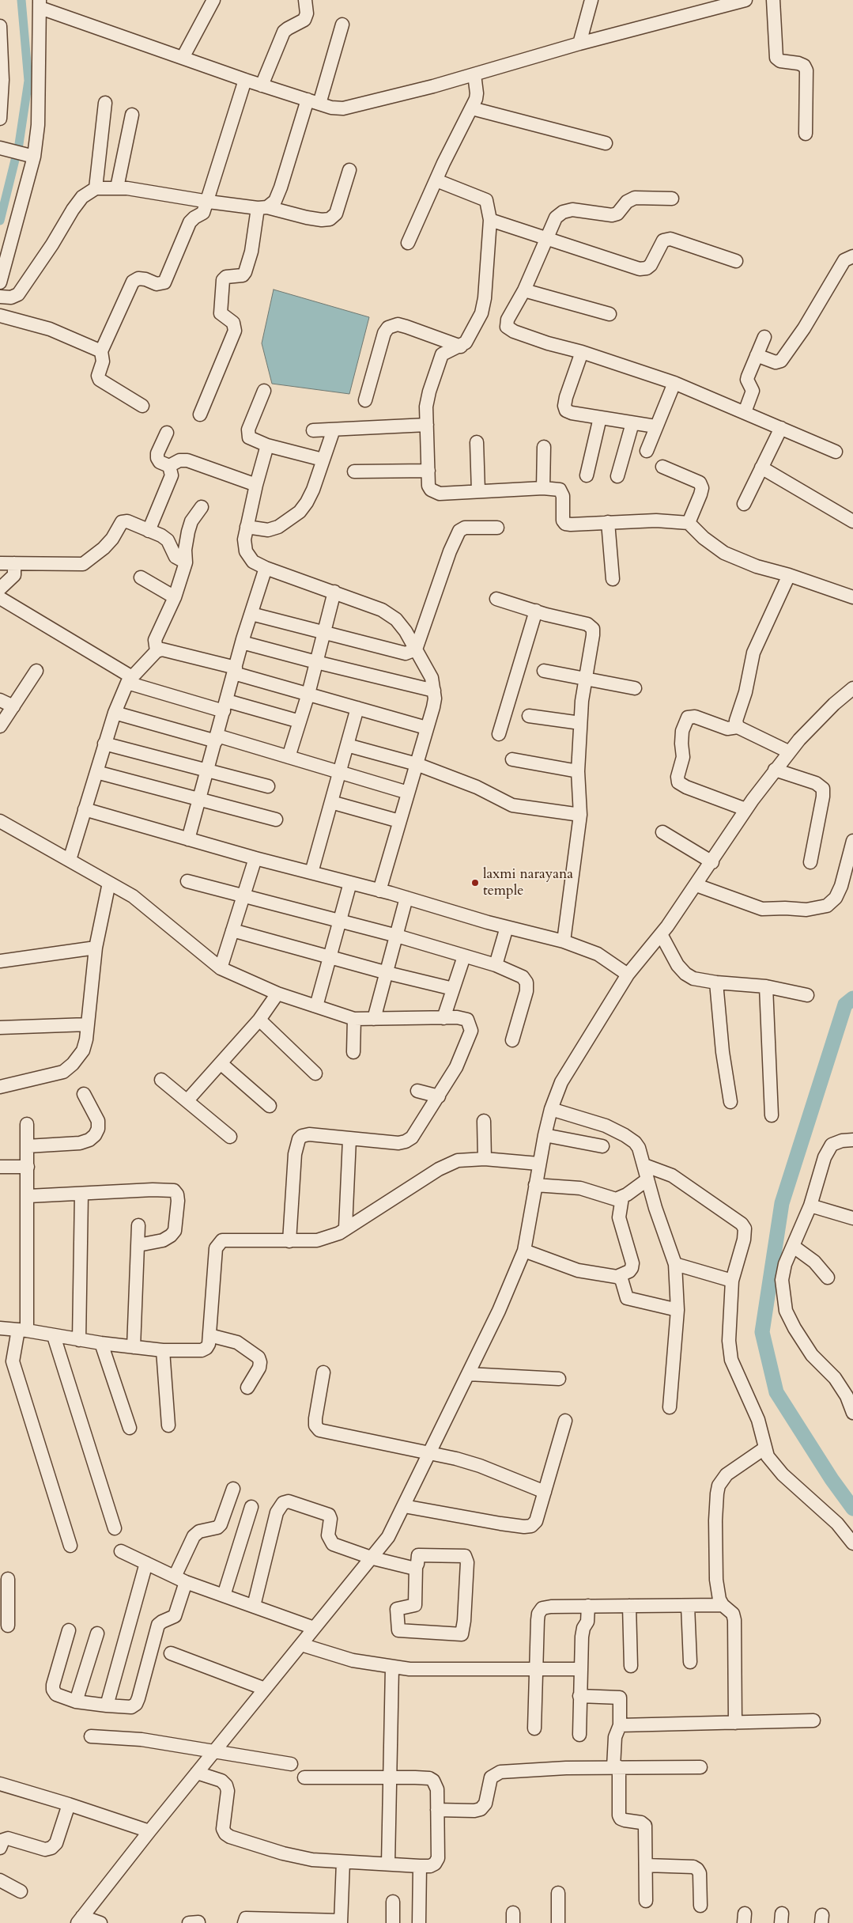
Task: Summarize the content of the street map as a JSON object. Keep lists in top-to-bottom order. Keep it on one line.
{"places":["laxmi narayana temple"]}
